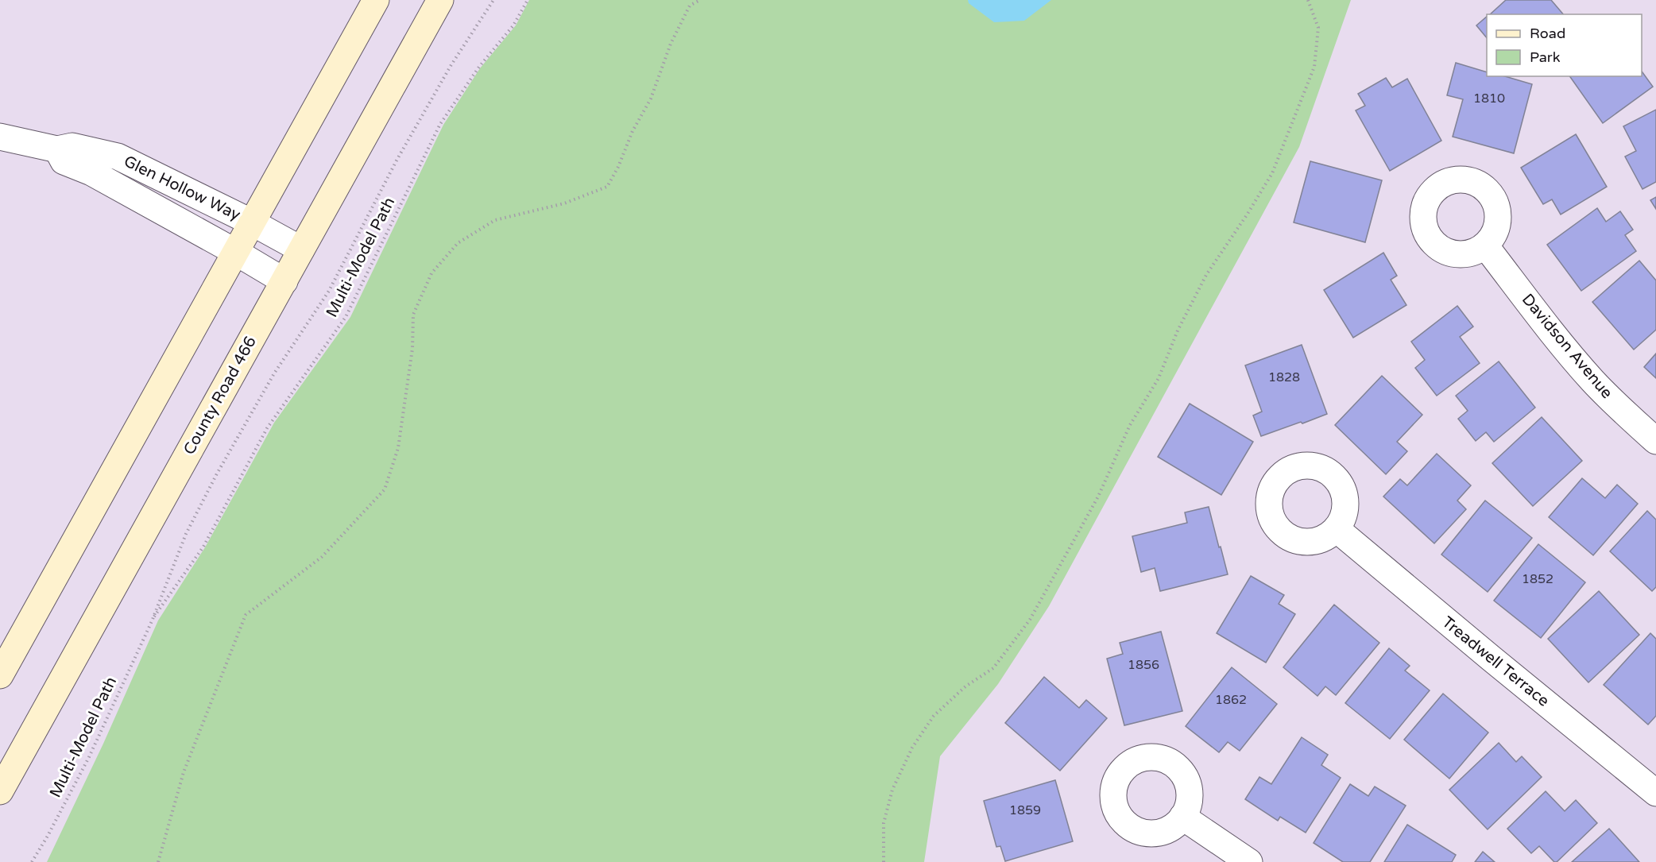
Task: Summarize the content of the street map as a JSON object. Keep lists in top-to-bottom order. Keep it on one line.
{"streets":{"main road":["County Road 466"],"street":["Glen Hollow Way","Davidson Avenue","Treadwell Terrace"],"path":["Multi-Model Path"]},"crossings":[["Glen Hollow Way","County Road 466"]],"house_numbers":["1810","1828","1852","1856","1862","1859"],"legend":["Road","Park"]}
